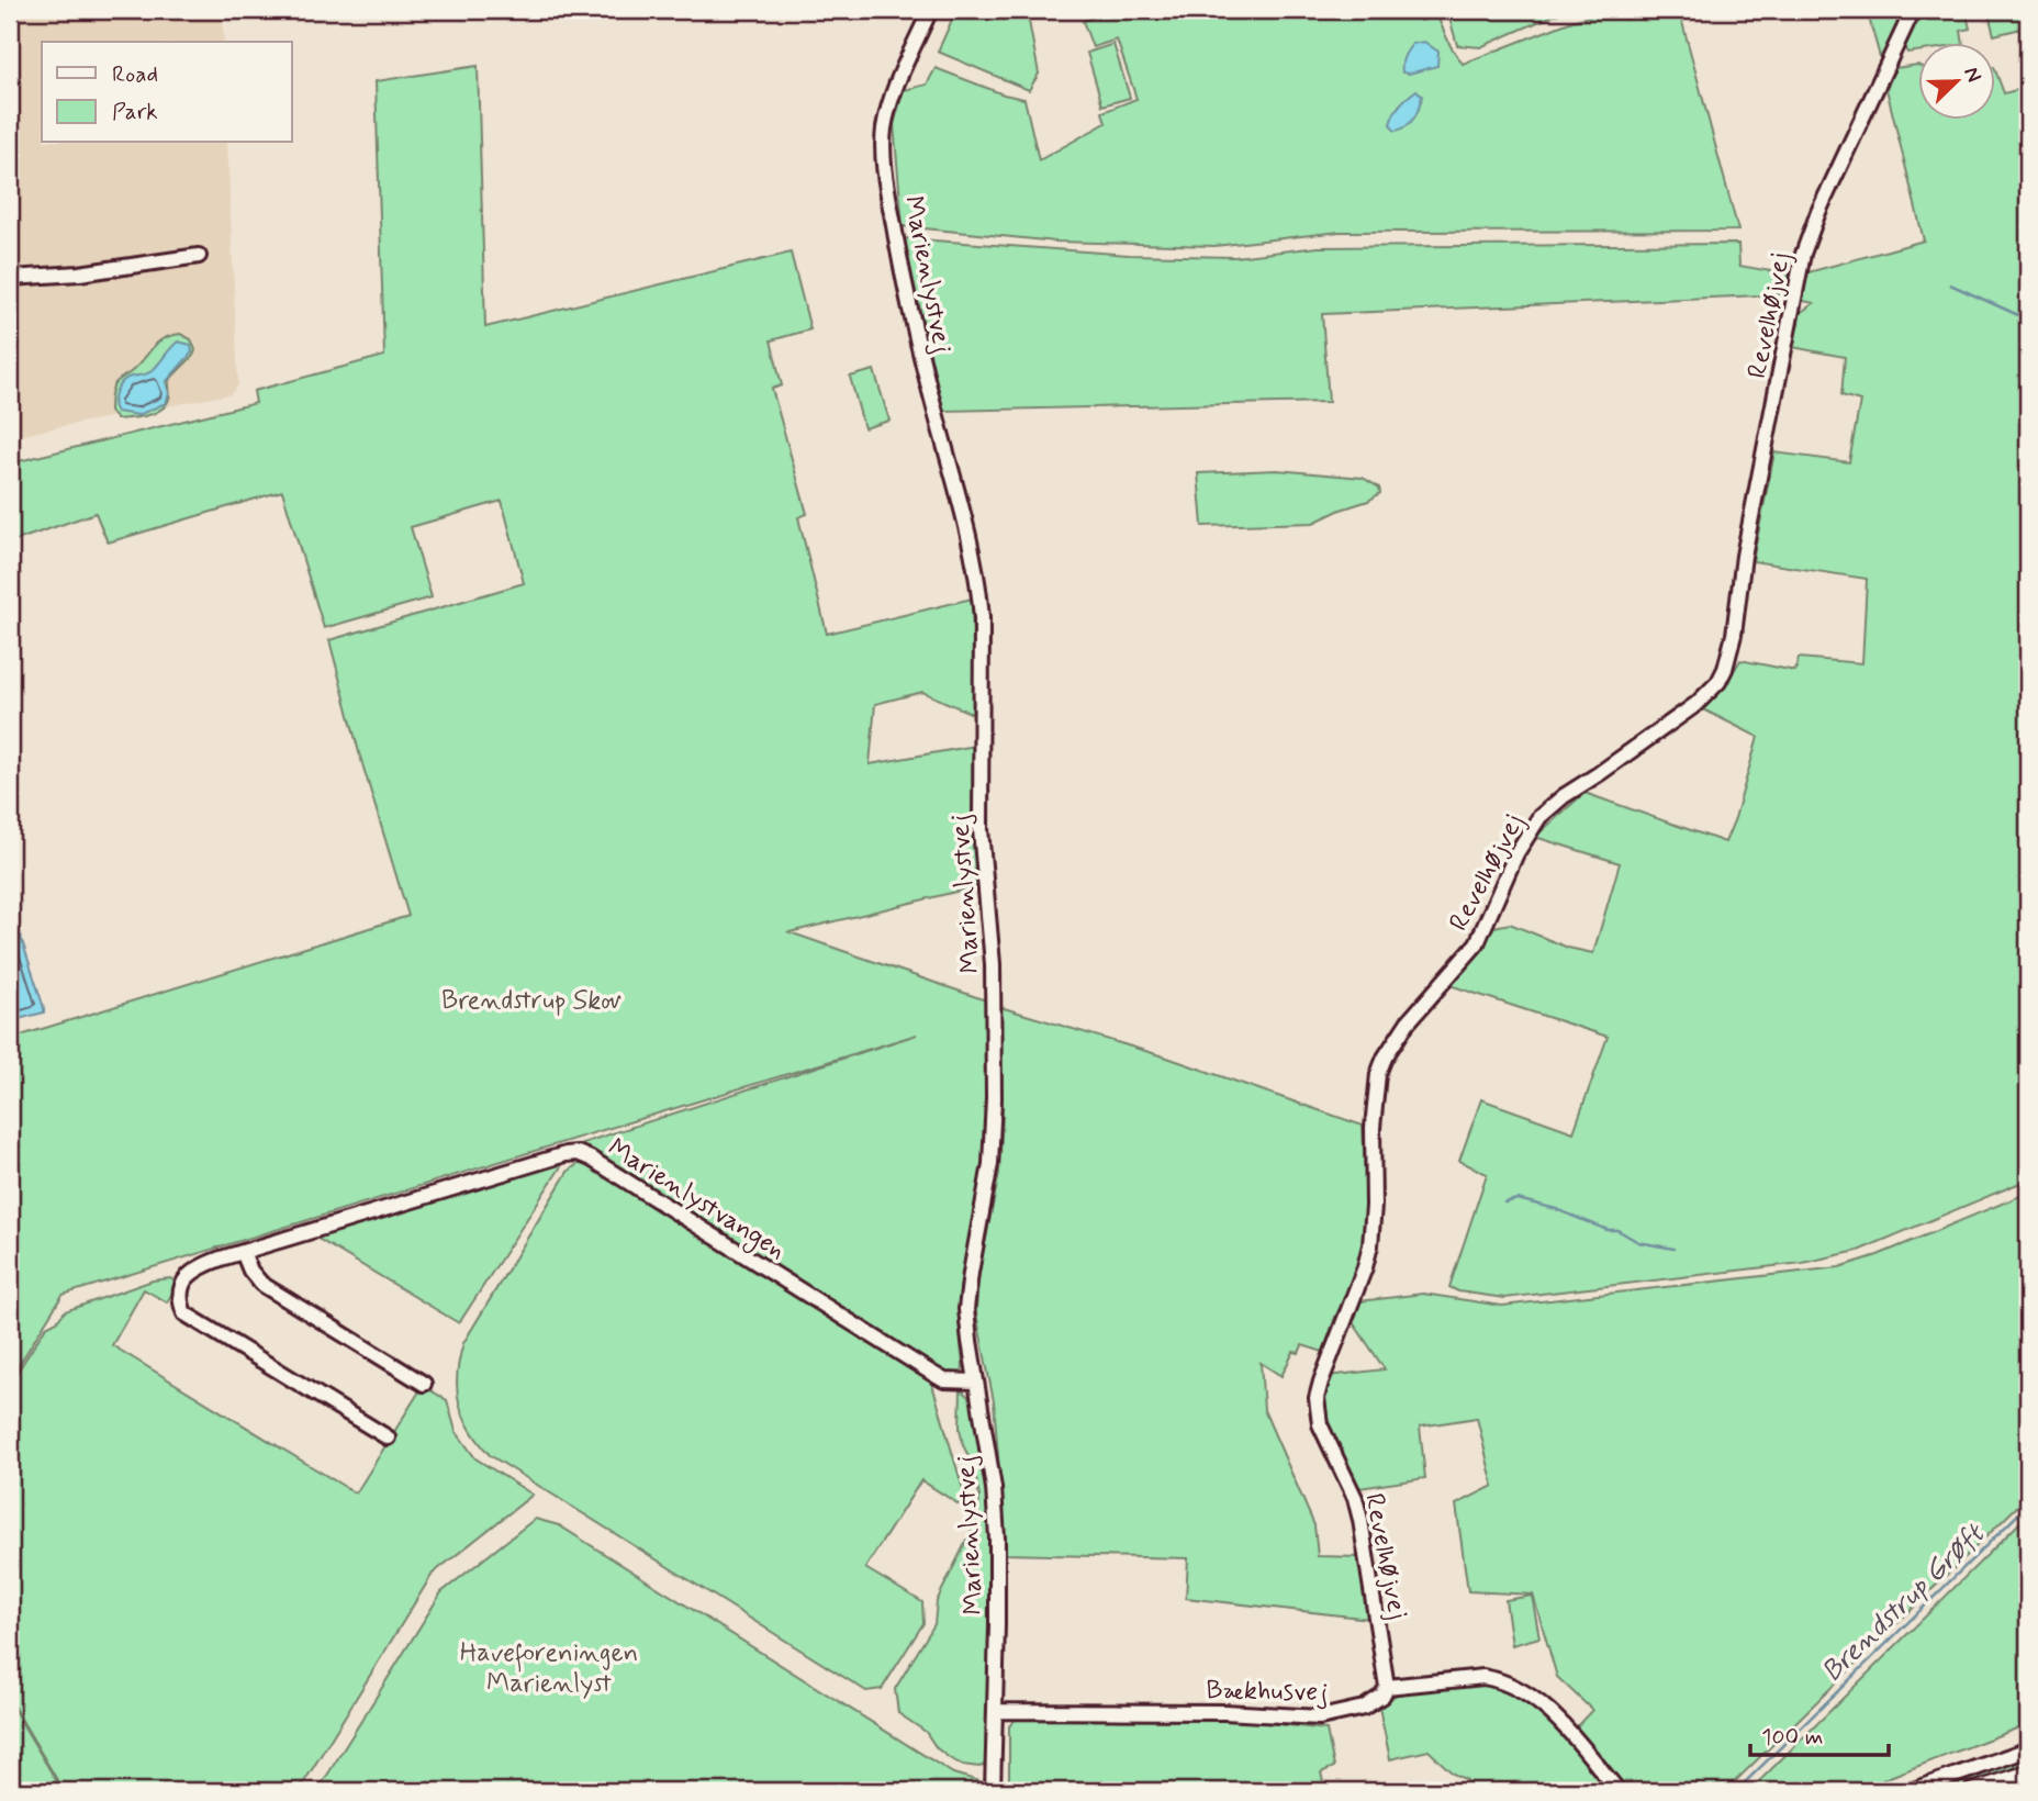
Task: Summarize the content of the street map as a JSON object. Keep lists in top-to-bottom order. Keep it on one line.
{"streets":{"street":["Marienlystvej","Revelhøjvej","Marienlystvangen","Bækhusvej"]},"crossings":[["Marienlystvej","Marienlystvangen"],["Marienlystvej","Bækhusvej"],["Revelhøjvej","Bækhusvej"]],"water":["Brendstrup Grøft"],"parks":["Brendstrup Skov","Haveforeningen Marienlyst"],"legend":["Road","Park"],"scale_bar":"100 m","north":"top right"}
